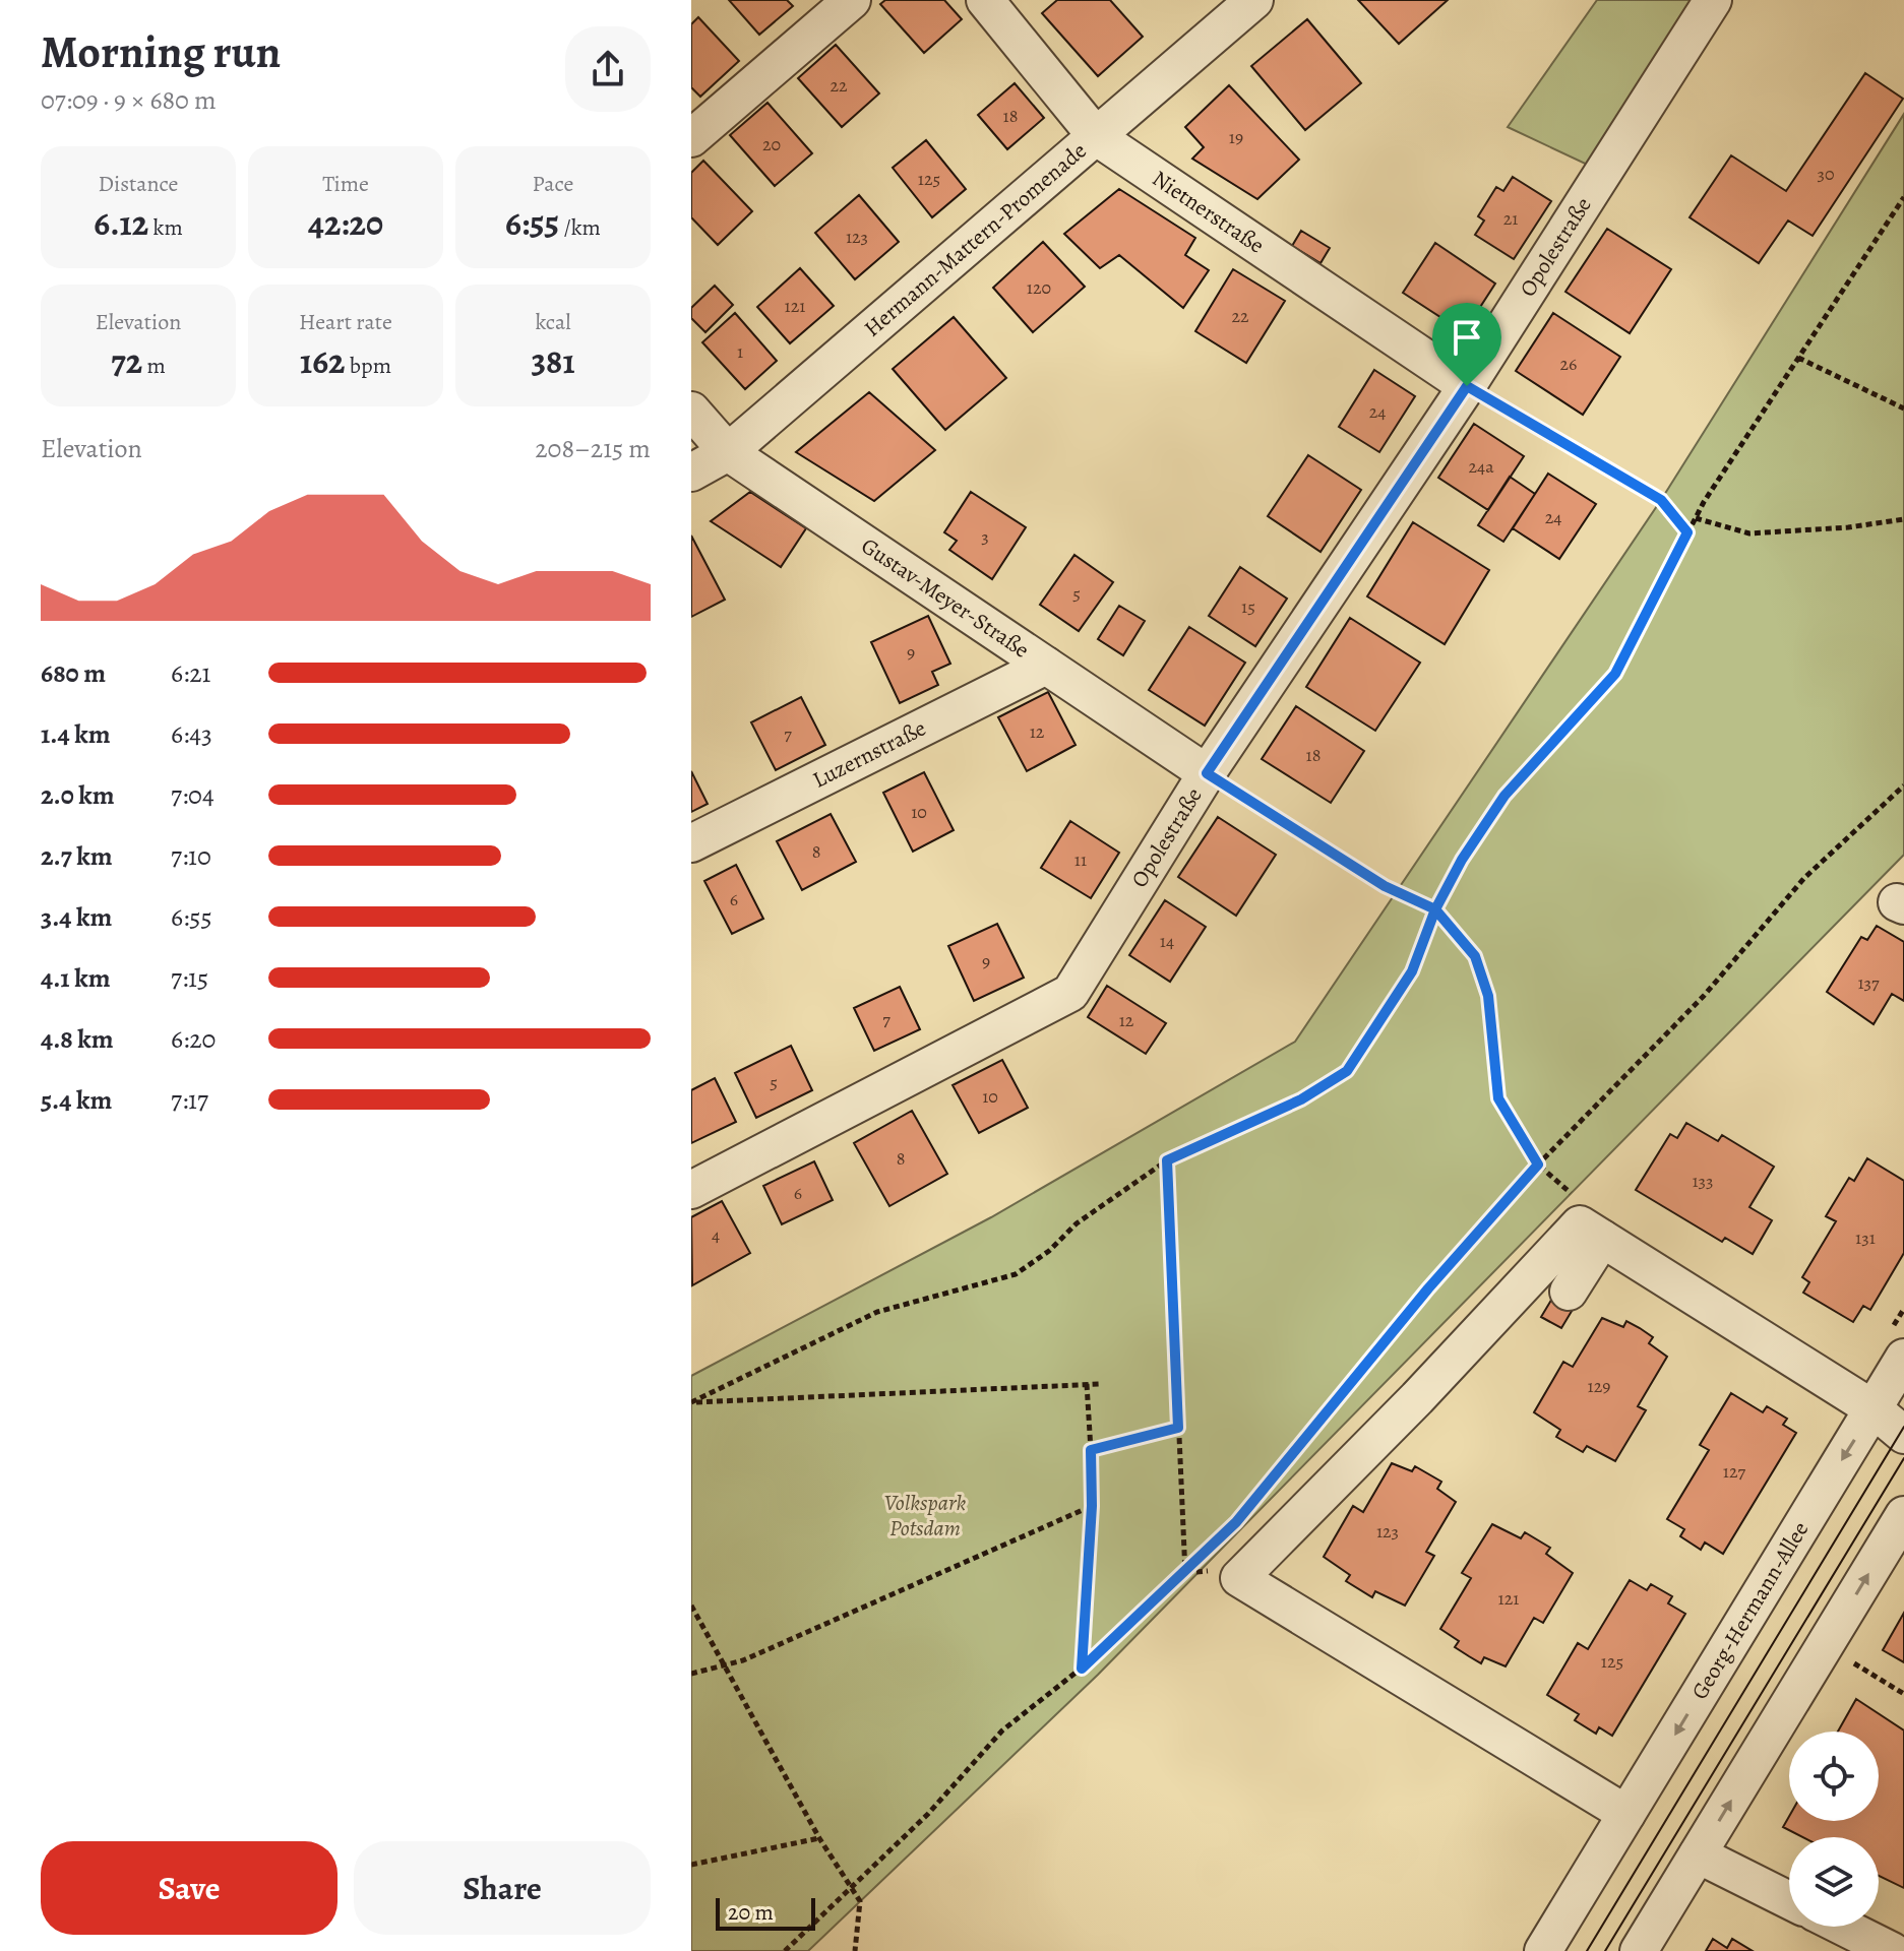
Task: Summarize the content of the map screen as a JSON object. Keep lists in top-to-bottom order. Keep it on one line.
{"streets":{"street":["Nietnerstraße","Hermann-Mattern-Promenade","Opolestraße","Gustav-Meyer-Straße","Luzernstraße","Georg-Hermann-Allee"]},"crossings":[["Nietnerstraße","Hermann-Mattern-Promenade"],["Nietnerstraße","Opolestraße"],["Hermann-Mattern-Promenade","Gustav-Meyer-Straße"],["Opolestraße","Gustav-Meyer-Straße"],["Gustav-Meyer-Straße","Luzernstraße"]],"parks":["Volkspark Potsdam"],"house_numbers":["22","18","19","20","30","125","21","123","120","121","22","1","26","24","24a","24","3","5","15","9","12","7","18","10","8","11","6","14","9","137","7","12","5","10","8","133","6","4","131","129","127","123","121","125"],"scale_bar":"20 m","page":{"heading":["Morning run","07:09 · 9 × 680 m"],"stats":[["Distance","6.12 km"],["Time","42:20"],["Pace","6:55 /km"],["Elevation","72 m"],["Heart rate","162 bpm"],["kcal","381"]],"chart":["Elevation","208–215 m"],"list":[{"name":"680 m","note":"6:21"},{"name":"1.4 km","note":"6:43"},{"name":"2.0 km","note":"7:04"},{"name":"2.7 km","note":"7:10"},{"name":"3.4 km","note":"6:55"},{"name":"4.1 km","note":"7:15"},{"name":"4.8 km","note":"6:20"},{"name":"5.4 km","note":"7:17"}],"buttons":["Save","Share"],"scale":"20 m"}}
